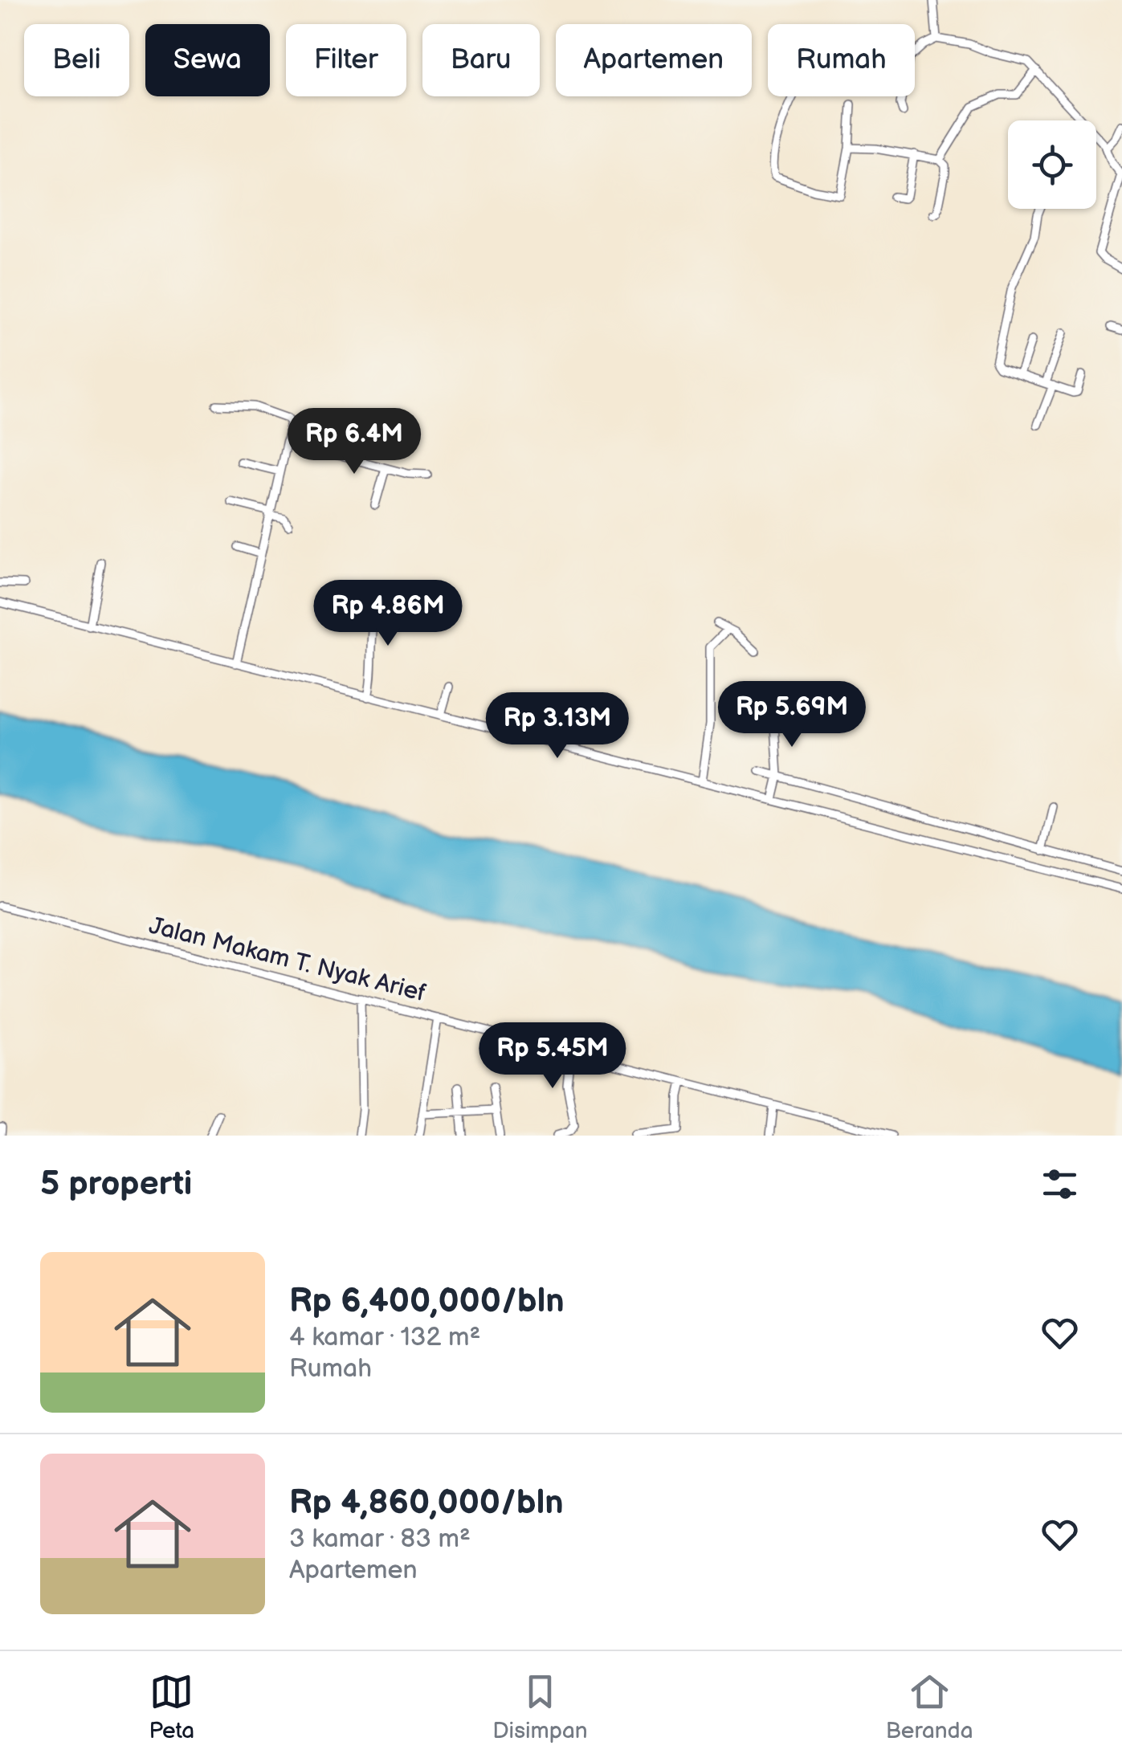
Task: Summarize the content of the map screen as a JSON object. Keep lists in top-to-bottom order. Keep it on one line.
{"streets":{"street":["Jalan Makam T. Nyak Arief"]},"page":{"chip":["Beli","Sewa","Filter","Baru","Apartemen","Rumah"],"price":["Rp 6.4M","Rp 4.86M","Rp 5.69M","Rp 3.13M","Rp 5.45M"],"heading":"5 properti","list":[{"name":"Rp 6,400,000/bln","note":"4 kamar · 132 m² · Rumah"},{"name":"Rp 4,860,000/bln","note":"3 kamar · 83 m² · Apartemen"}],"tabs":["Peta","Disimpan","Beranda"]}}
